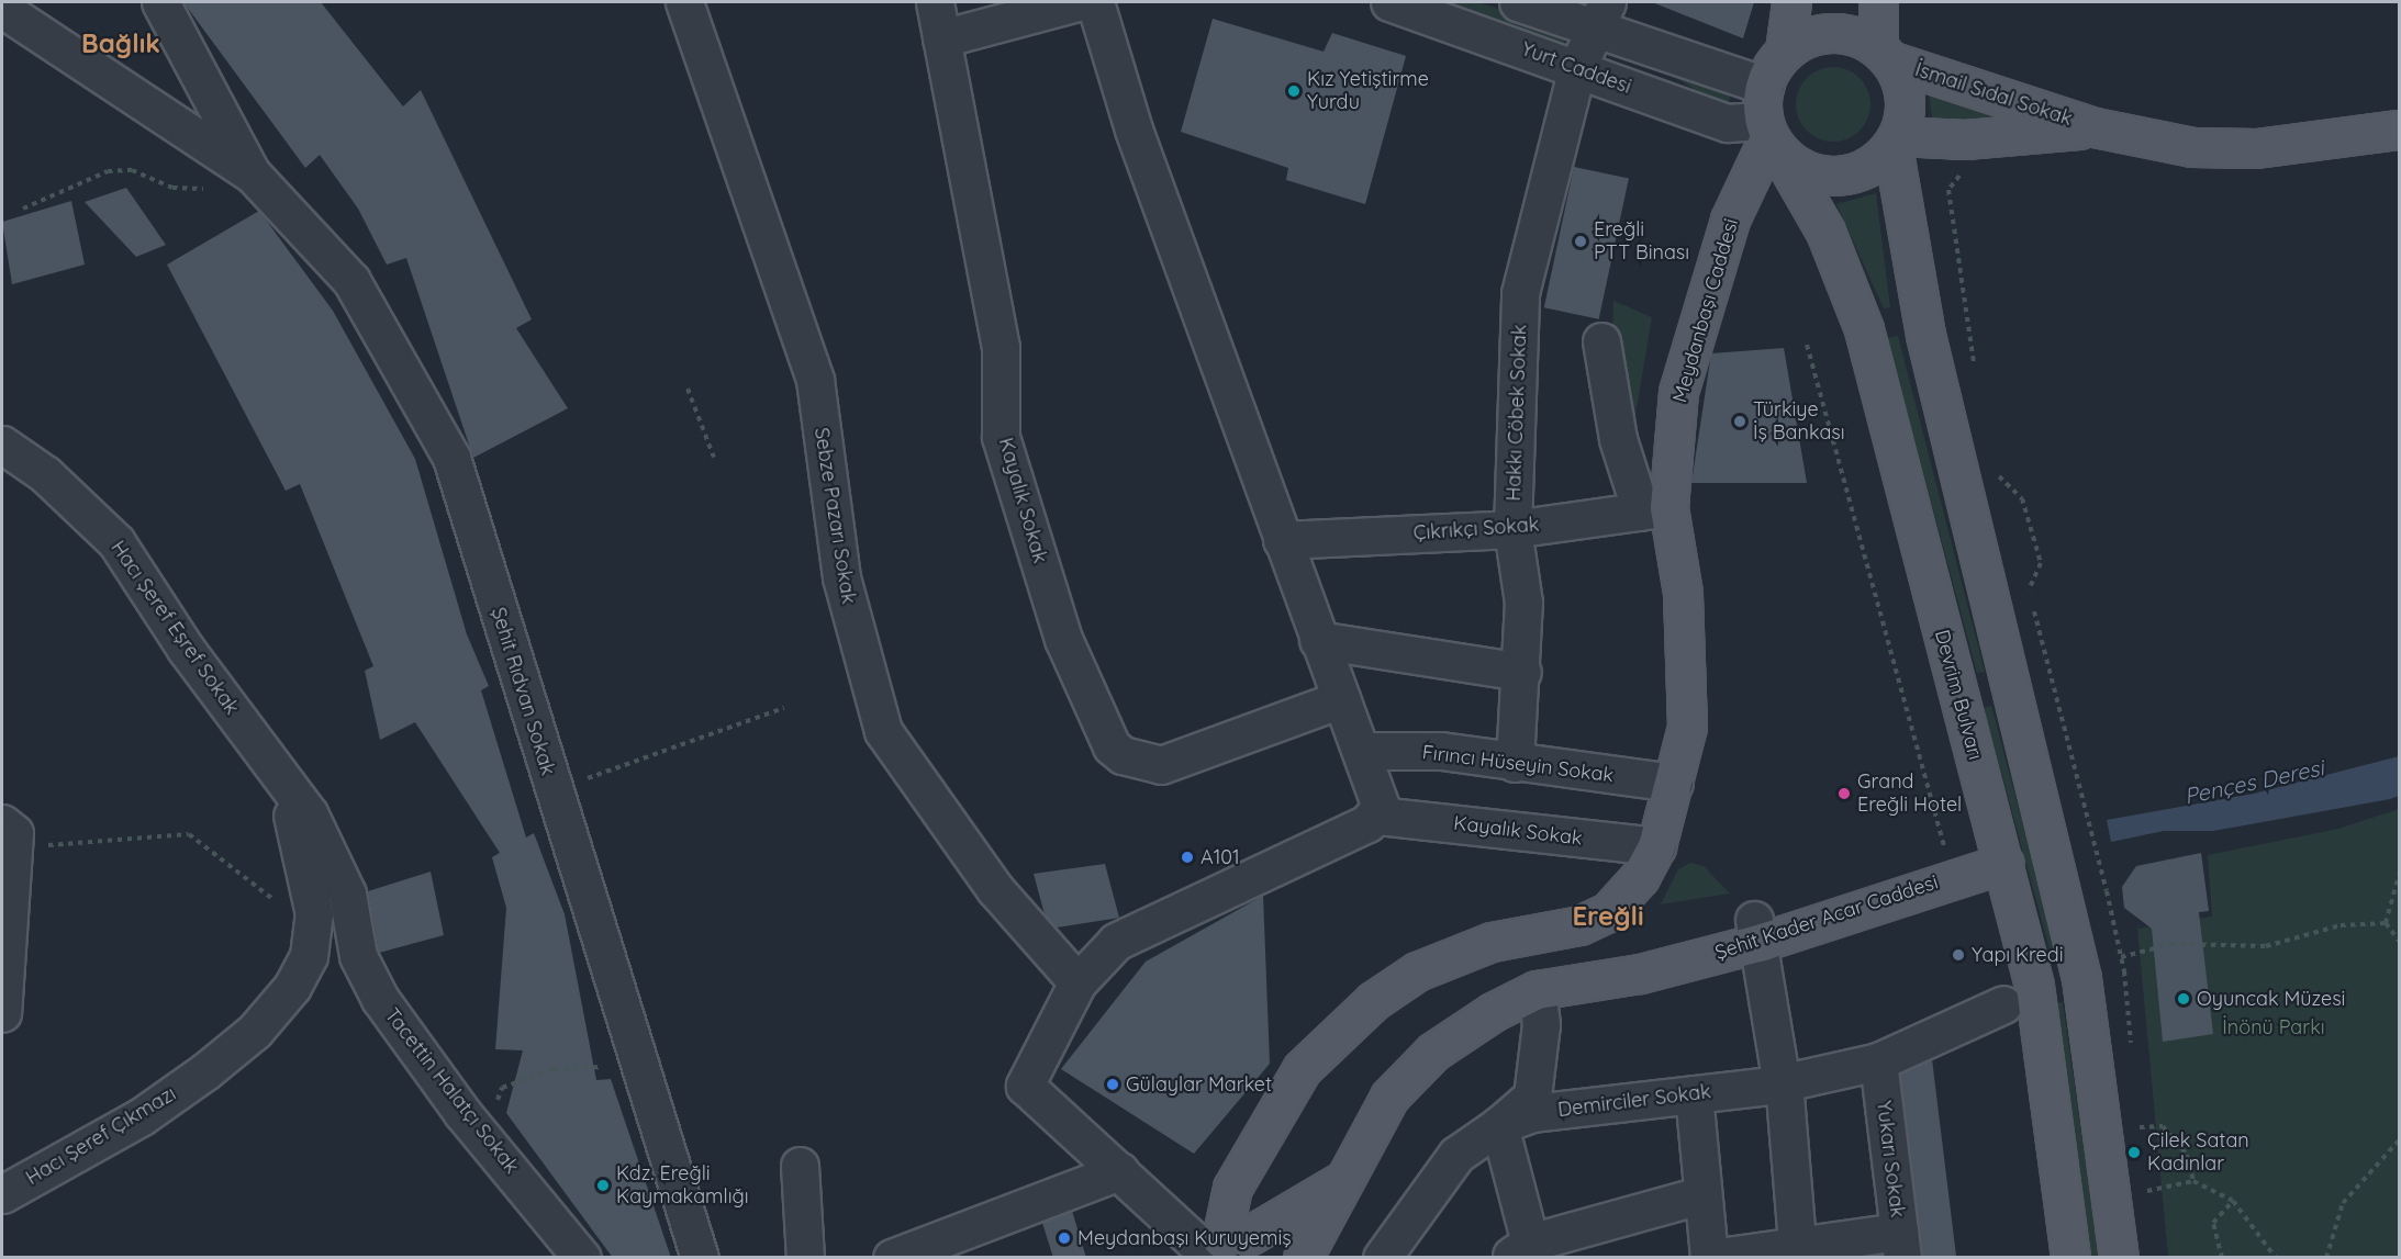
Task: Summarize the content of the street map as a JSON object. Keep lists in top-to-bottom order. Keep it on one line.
{"streets":{"main road":["İsmail Sıdal Sokak","Meydanbaşı Caddesi","Devrim Bulvarı","Şehit Kader Acar Caddesi"],"street":["Yurt Caddesi","Hakkı Cöbek Sokak","Kayalık Sokak","Sebze Pazarı Sokak","Çıkrıkçı Sokak","Hacı Şeref Eşref Sokak","Şehit Rıdvan Sokak","Fırıncı Hüseyin Sokak","Tacettin Halatçı Sokak","Demirciler Sokak","Hacı Şeref Çıkmazı","Yukarı Sokak"]},"crossings":[["Yurt Caddesi","İsmail Sıdal Sokak"],["Yurt Caddesi","Meydanbaşı Caddesi"],["Yurt Caddesi","Hakkı Cöbek Sokak"],["Yurt Caddesi","Devrim Bulvarı"],["İsmail Sıdal Sokak","Meydanbaşı Caddesi"],["İsmail Sıdal Sokak","Devrim Bulvarı"],["Meydanbaşı Caddesi","Kayalık Sokak"],["Meydanbaşı Caddesi","Çıkrıkçı Sokak"],["Meydanbaşı Caddesi","Devrim Bulvarı"],["Meydanbaşı Caddesi","Fırıncı Hüseyin Sokak"],["Meydanbaşı Caddesi","Şehit Kader Acar Caddesi"],["Hakkı Cöbek Sokak","Çıkrıkçı Sokak"],["Hakkı Cöbek Sokak","Fırıncı Hüseyin Sokak"],["Hacı Şeref Eşref Sokak","Tacettin Halatçı Sokak"],["Hacı Şeref Eşref Sokak","Hacı Şeref Çıkmazı"],["Devrim Bulvarı","Şehit Kader Acar Caddesi"],["Şehit Kader Acar Caddesi","Demirciler Sokak"],["Tacettin Halatçı Sokak","Hacı Şeref Çıkmazı"],["Demirciler Sokak","Yukarı Sokak"]],"districts":["Bağlık","Ereğli"],"water":["Pençes Deresi"],"parks":["İnönü Parkı"],"places":["Kız Yetiştirme Yurdu","Ereğli PTT Binası","Türkiye İş Bankası","Grand Ereğli Hotel","A101","Yapı Kredi","Oyuncak Müzesi","Gülaylar Market","Çilek Satan Kadınlar","Kdz. Ereğli Kaymakamlığı","Meydanbaşı Kuruyemiş"]}
